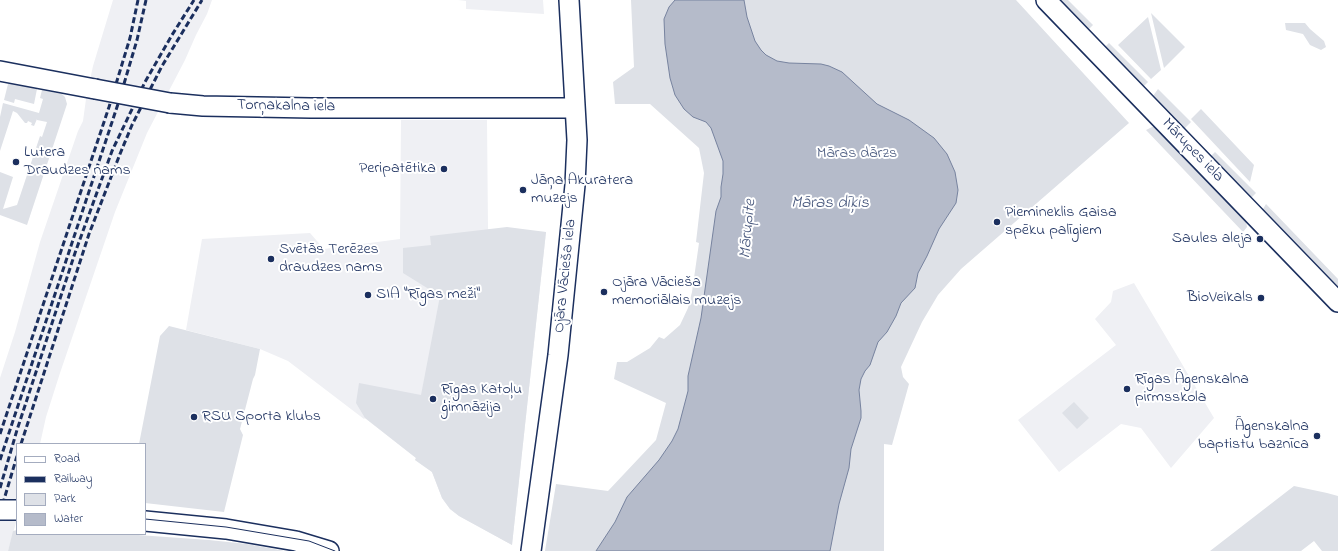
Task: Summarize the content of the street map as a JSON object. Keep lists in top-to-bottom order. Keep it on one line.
{"streets":{"street":["Torņakalna iela","Mārupes iela","Ojāra Vācieša iela"]},"crossings":[["Torņakalna iela","Ojāra Vācieša iela"]],"water":["Māras dīķis","Mārupīte"],"parks":["Māras dārzs"],"places":["Lutera Draudzes nams","Peripatētika","Jāņa Akuratera muzejs","Piemineklis Gaisa spēku palīgiem","Saules aleja","Svētās Terēzes draudzes nams","Ojāra Vācieša memoriālais muzejs","SIA \"Rīgas meži\"","BioVeikals","Rīgas Āgenskalna pirmsskola","Rīgas Katoļu ģimnāzija","RSU Sporta klubs","Āgenskalna baptistu baznīca"],"legend":["Road","Railway","Park","Water"]}
